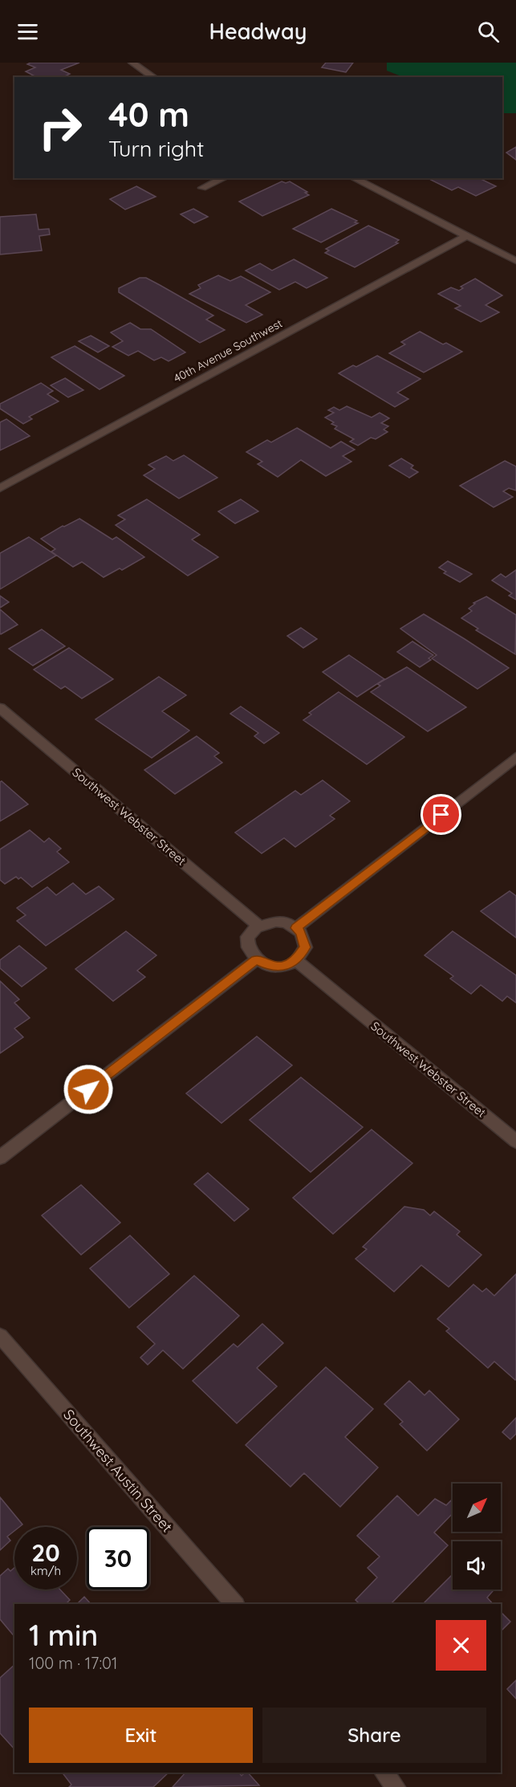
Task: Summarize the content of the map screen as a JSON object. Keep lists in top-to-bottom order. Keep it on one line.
{"streets":{"street":["40th Avenue Southwest","Southwest Webster Street","Southwest Austin Street"]},"north":"top right","page":{"header":"Headway","turn":["40 m","Turn right"],"speed":"20 km/h","limit":"30","heading":["1 min","100 m · 17:01"],"buttons":["Exit","Share"]}}
